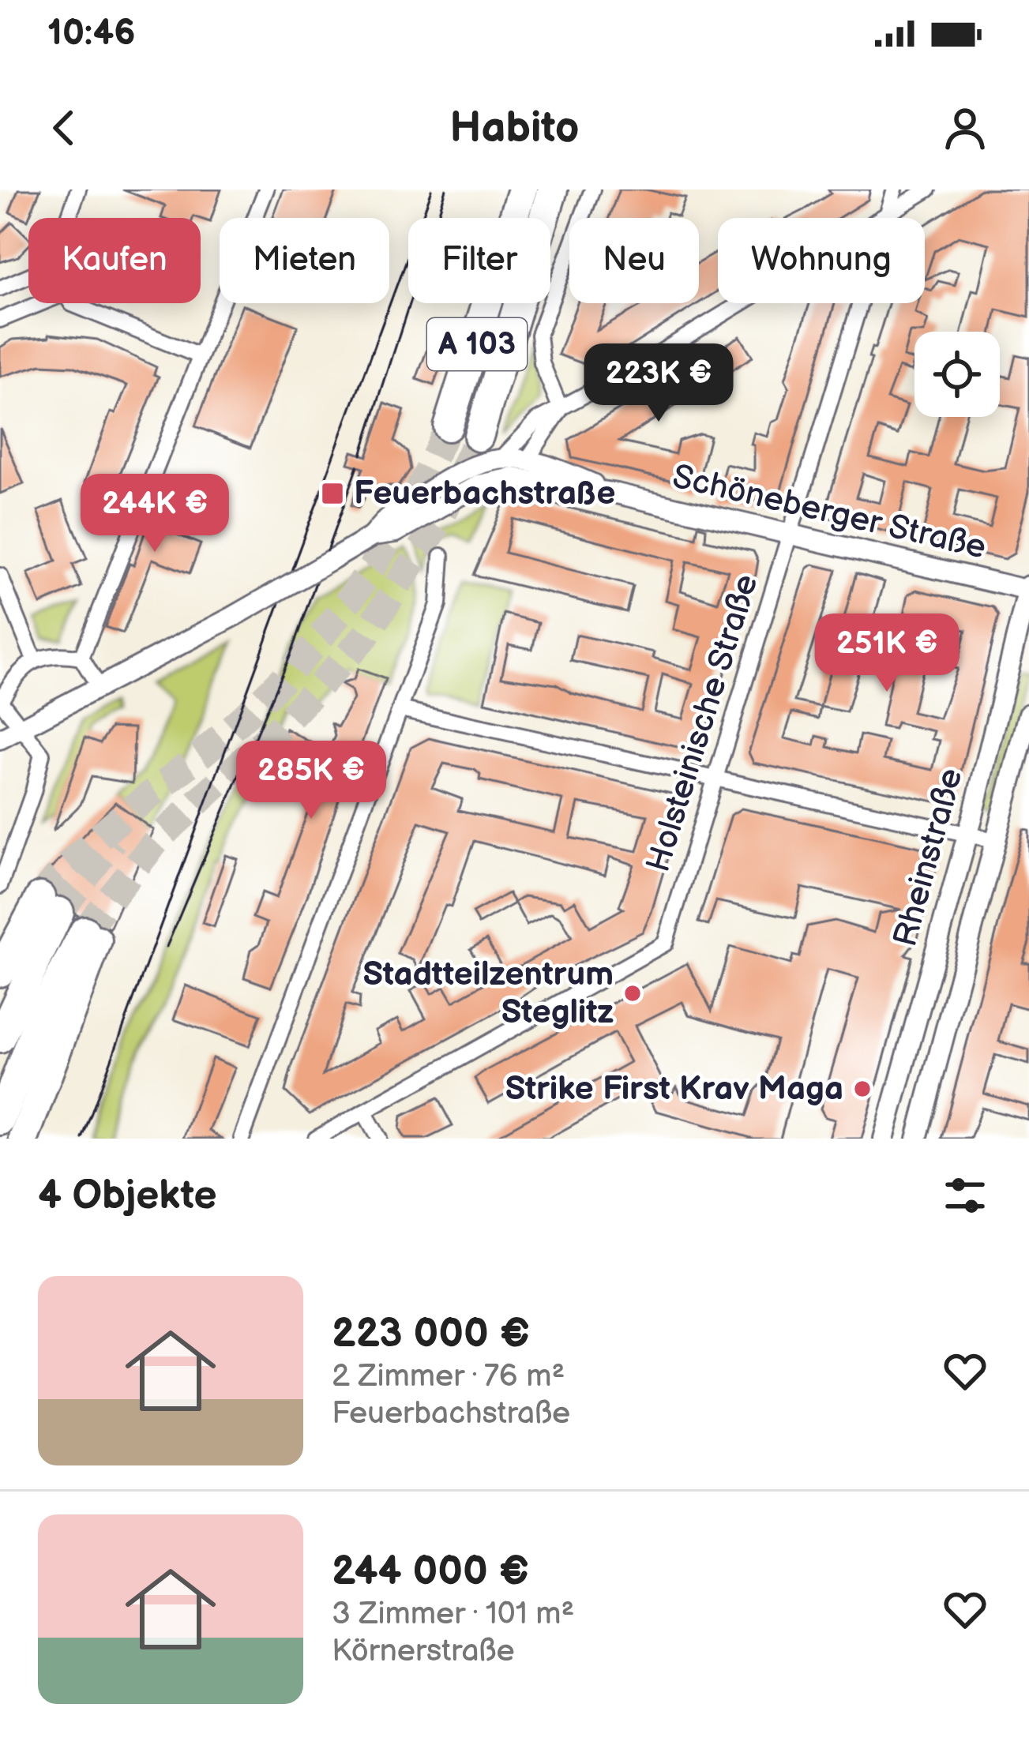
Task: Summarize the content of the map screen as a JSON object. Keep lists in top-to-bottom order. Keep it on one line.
{"streets":{"highway":["A 103"],"street":["Schöneberger Straße","Holsteinische Straße","Rheinstraße"]},"crossings":[["Schöneberger Straße","Holsteinische Straße"],["Schöneberger Straße","Rheinstraße"]],"places":{"transit":["Feuerbachstraße"],"other":["Stadtteilzentrum Steglitz","Strike First Krav Maga"]},"page":{"status":"10:46","header":"Habito","chip":["Kaufen","Mieten","Filter","Neu","Wohnung"],"price":["223K €","244K €","251K €","285K €"],"heading":"4 Objekte","list":[{"name":"223 000 €","note":"2 Zimmer · 76 m² · Feuerbachstraße"},{"name":"244 000 €","note":"3 Zimmer · 101 m² · Körnerstraße"}]}}
